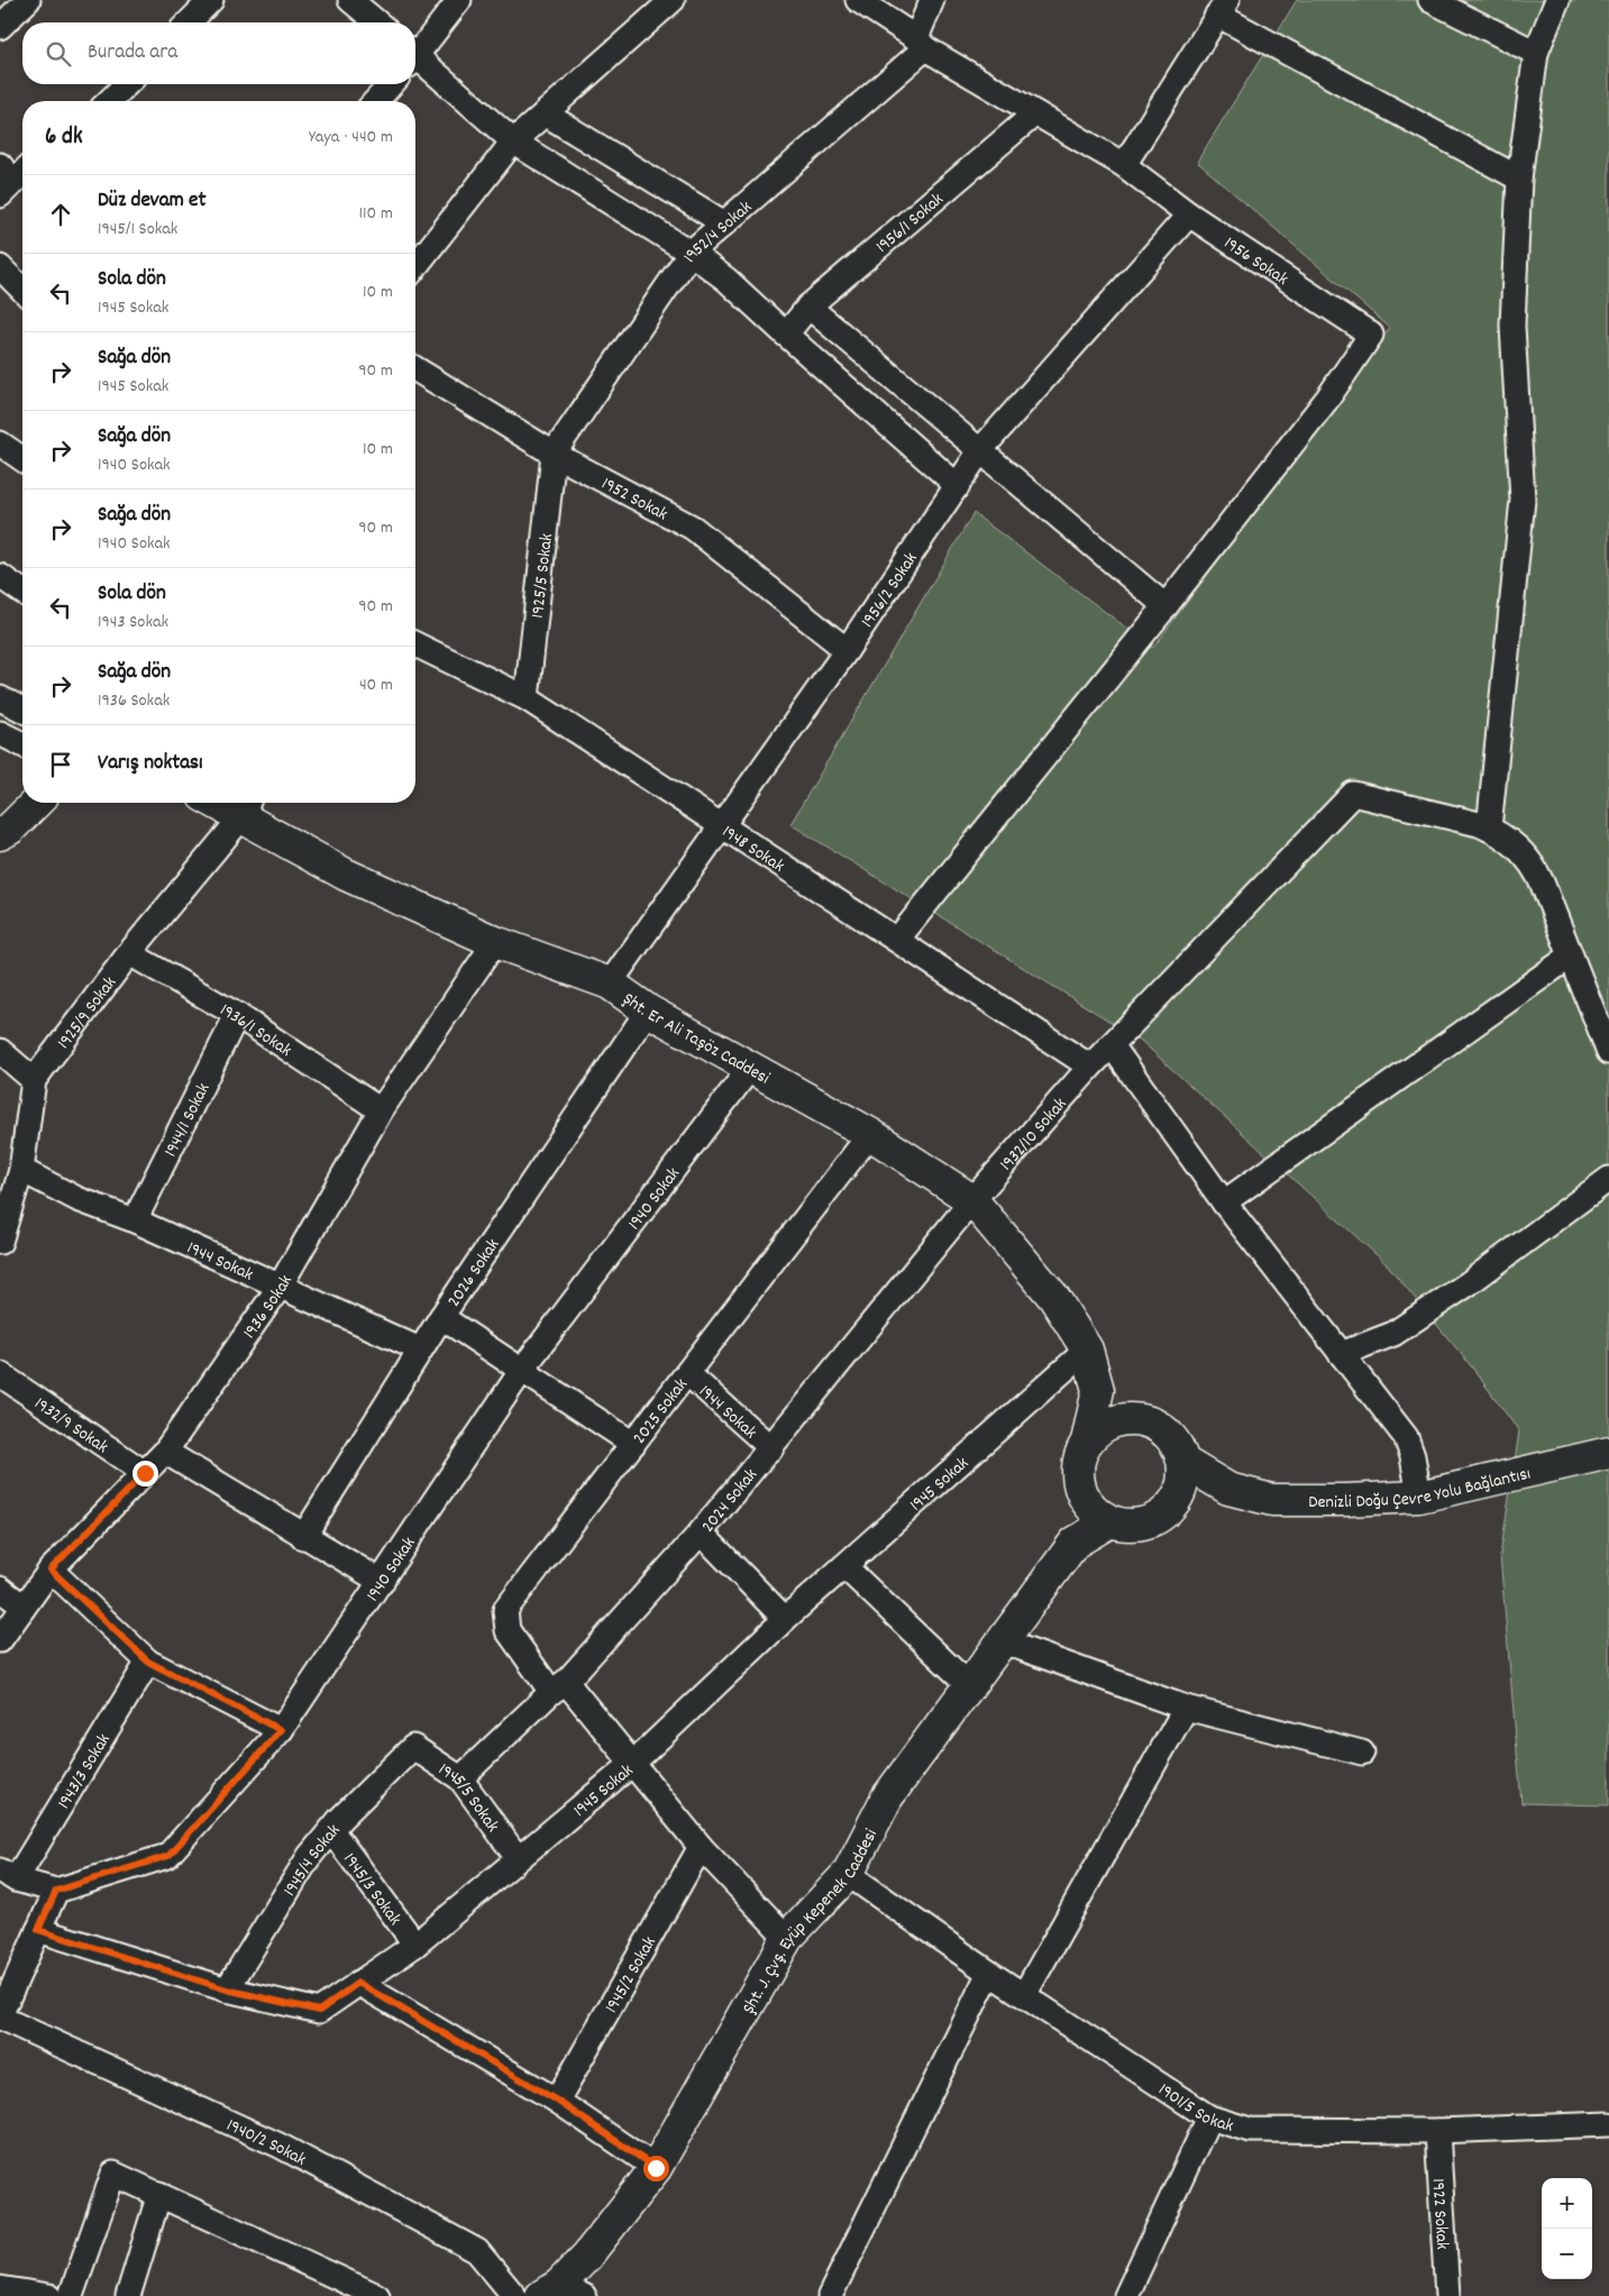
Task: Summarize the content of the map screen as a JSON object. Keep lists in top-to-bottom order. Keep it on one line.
{"streets":{"street":["1956/1 Sokak","1952/4 Sokak","1956 Sokak","1952 Sokak","1925/5 Sokak","1956/2 Sokak","1948 Sokak","1925/9 Sokak","1936/1 Sokak","Şht. Er Ali Taşöz Caddesi","1944/1 Sokak","1932/10 Sokak","1940 Sokak","1944 Sokak","2026 Sokak","1936 Sokak","2025 Sokak","1932/9 Sokak","1945 Sokak","Denizli Doğu Çevre Yolu Bağlantısı","2024 Sokak","1943/3 Sokak","1945/5 Sokak","1945/4 Sokak","1945/3 Sokak","Şht. J. Çvş. Eyüp Kepenek Caddesi","1945/2 Sokak","1901/5 Sokak","1940/2 Sokak","1922 Sokak"]},"crossings":[["1956/1 Sokak","1956 Sokak"],["1952/4 Sokak","1956 Sokak"],["1952/4 Sokak","1952 Sokak"],["1952/4 Sokak","1925/5 Sokak"],["1956 Sokak","1956/2 Sokak"],["1952 Sokak","1925/5 Sokak"],["1952 Sokak","1956/2 Sokak"],["1925/5 Sokak","1948 Sokak"],["1956/2 Sokak","1948 Sokak"],["1956/2 Sokak","Şht. Er Ali Taşöz Caddesi"],["1948 Sokak","1932/10 Sokak"],["1925/9 Sokak","1936/1 Sokak"],["1925/9 Sokak","Şht. Er Ali Taşöz Caddesi"],["1925/9 Sokak","1944 Sokak"],["1936/1 Sokak","1944/1 Sokak"],["1936/1 Sokak","1936 Sokak"],["Şht. Er Ali Taşöz Caddesi","1932/10 Sokak"],["Şht. Er Ali Taşöz Caddesi","1940 Sokak"],["Şht. Er Ali Taşöz Caddesi","2026 Sokak"],["Şht. Er Ali Taşöz Caddesi","1936 Sokak"],["Şht. Er Ali Taşöz Caddesi","2025 Sokak"],["Şht. Er Ali Taşöz Caddesi","1945 Sokak"],["Şht. Er Ali Taşöz Caddesi","2024 Sokak"],["1944/1 Sokak","1944 Sokak"],["1932/10 Sokak","2024 Sokak"],["1944 Sokak","2026 Sokak"],["1944 Sokak","1936 Sokak"],["1944 Sokak","2025 Sokak"],["1944 Sokak","2024 Sokak"],["1936 Sokak","1932/9 Sokak"],["2025 Sokak","1945 Sokak"],["2025 Sokak","2024 Sokak"],["2025 Sokak","Şht. J. Çvş. Eyüp Kepenek Caddesi"],["2025 Sokak","1945/2 Sokak"],["1945 Sokak","1945/5 Sokak"],["1945 Sokak","1945/4 Sokak"],["1945 Sokak","1945/3 Sokak"],["2024 Sokak","1945/5 Sokak"],["1945/5 Sokak","1945/4 Sokak"],["1945/4 Sokak","1945/3 Sokak"],["Şht. J. Çvş. Eyüp Kepenek Caddesi","1901/5 Sokak"],["1901/5 Sokak","1922 Sokak"]],"page":{"search":"Burada ara","heading":["6 dk","Yaya · 440 m"],"list":[["Düz devam et","1945/1 Sokak","110 m"],["Sola dön","1945 Sokak","10 m"],["Sağa dön","1945 Sokak","90 m"],["Sağa dön","1940 Sokak","10 m"],["Sağa dön","1940 Sokak","90 m"],["Sola dön","1943 Sokak","90 m"],["Sağa dön","1936 Sokak","40 m"],"Varış noktası"],"map_buttons":["+","−"]}}
